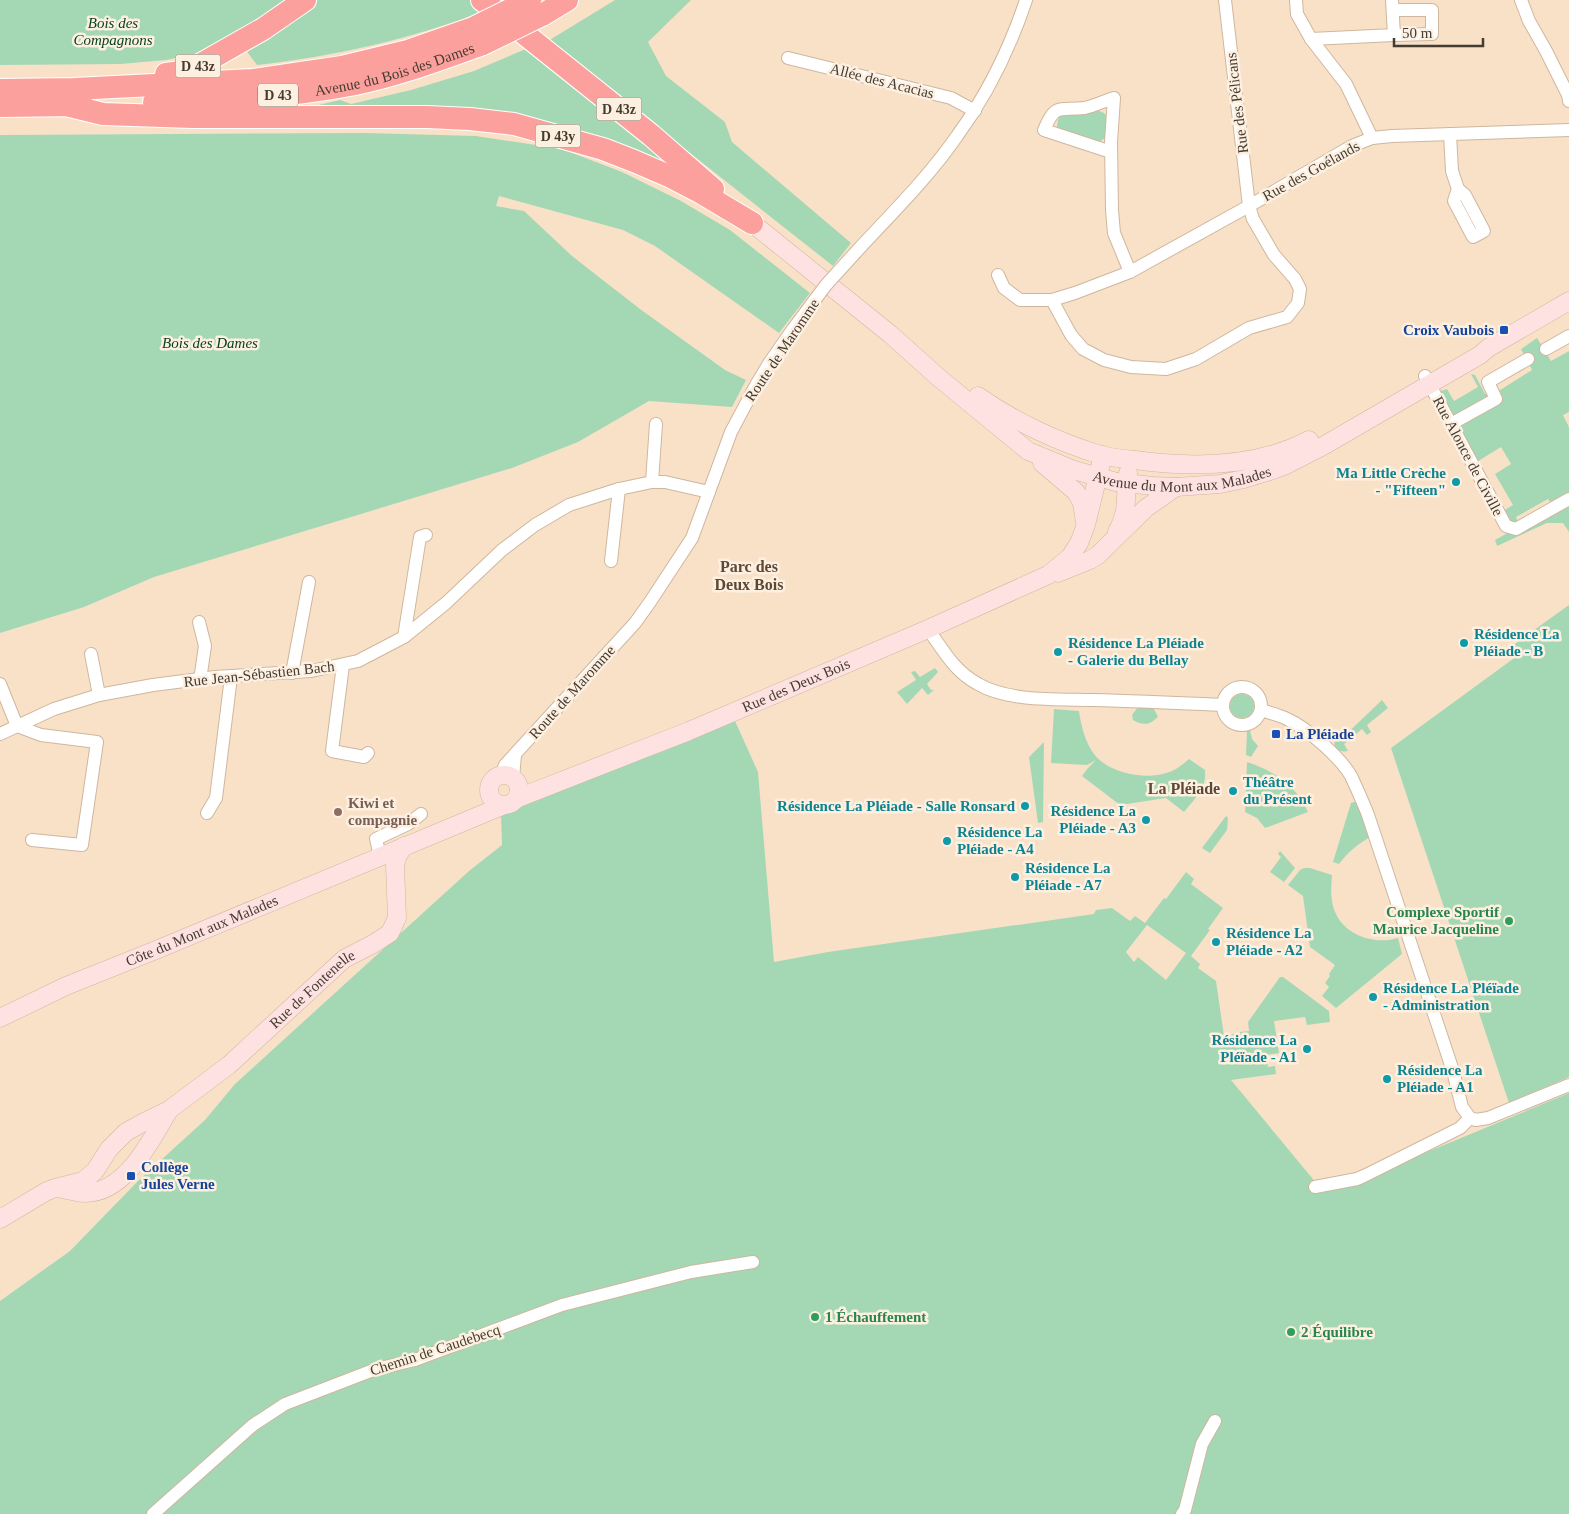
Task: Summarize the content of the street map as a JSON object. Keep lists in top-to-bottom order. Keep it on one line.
{"streets":{"highway":["D 43z","Avenue du Bois des Dames","D 43","D 43y"],"street":["Allée des Acacias","Rue des Pélicans","Rue des Goélands","Route de Maromme","Rue Alonce de Civille","Avenue du Mont aux Malades","Rue Jean-Sébastien Bach","Rue des Deux Bois","Côte du Mont aux Malades","Rue de Fontenelle","Chemin de Caudebecq"]},"crossings":[["D 43z","Avenue du Bois des Dames"],["D 43z","D 43y"],["D 43z","Avenue du Mont aux Malades"],["Avenue du Bois des Dames","D 43y"],["Allée des Acacias","Route de Maromme"],["Rue des Pélicans","Rue des Goélands"],["D 43y","Avenue du Mont aux Malades"],["Route de Maromme","Rue Jean-Sébastien Bach"],["Route de Maromme","Rue des Deux Bois"],["Rue Alonce de Civille","Avenue du Mont aux Malades"],["Avenue du Mont aux Malades","Rue des Deux Bois"],["Côte du Mont aux Malades","Rue de Fontenelle"]],"districts":["Parc des Deux Bois","La Pléiade"],"parks":["Bois des Compagnons","Bois des Dames"],"places":{"transit":["Croix Vaubois","La Pléiade","Collège Jules Verne"],"other":["Ma Little Crèche - \"Fifteen\"","Résidence La Pléiade - B","Résidence La Pléiade - Galerie du Bellay","Théâtre du Présent","Résidence La Pléiade - Salle Ronsard","Kiwi et compagnie","Résidence La Pléiade - A3","Résidence La Pléiade - A4","Résidence La Pléiade - A7","Complexe Sportif Maurice Jacqueline","Résidence La Pléiade - A2","Résidence La Pléïade - Administration","Résidence La Pléïade - A1","Résidence La Pléiade - A1","1 Échauffement","2 Équilibre"]},"scale_bar":"50 m"}
